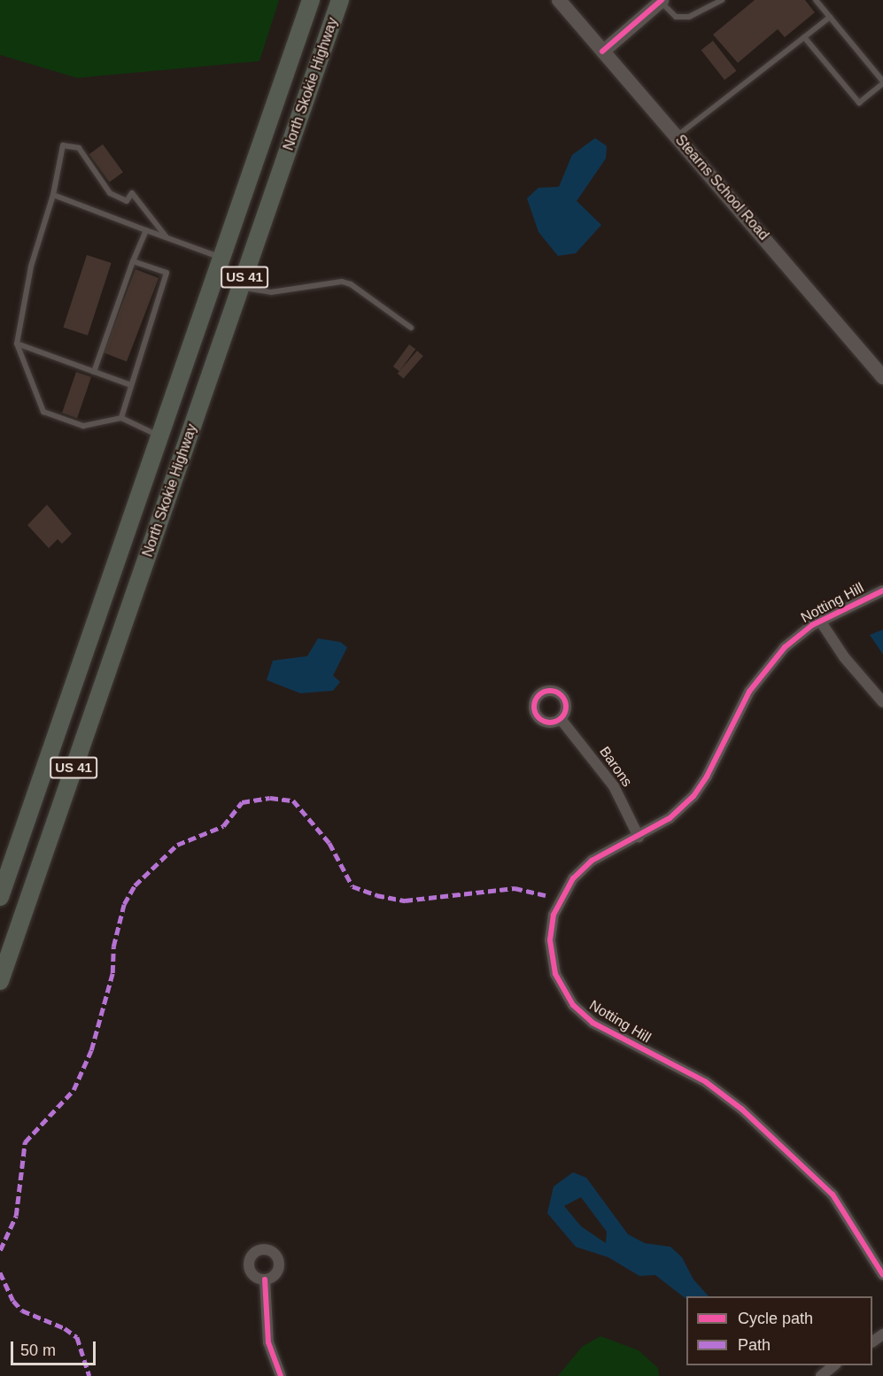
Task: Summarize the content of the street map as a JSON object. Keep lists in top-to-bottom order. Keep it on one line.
{"streets":{"highway":["North Skokie Highway","US 41"],"main road":["Stearns School Road"],"street":["Notting Hill","Barons"]},"crossings":[["Notting Hill","Barons"]],"legend":["Cycle path","Path"],"scale_bar":"50 m"}
